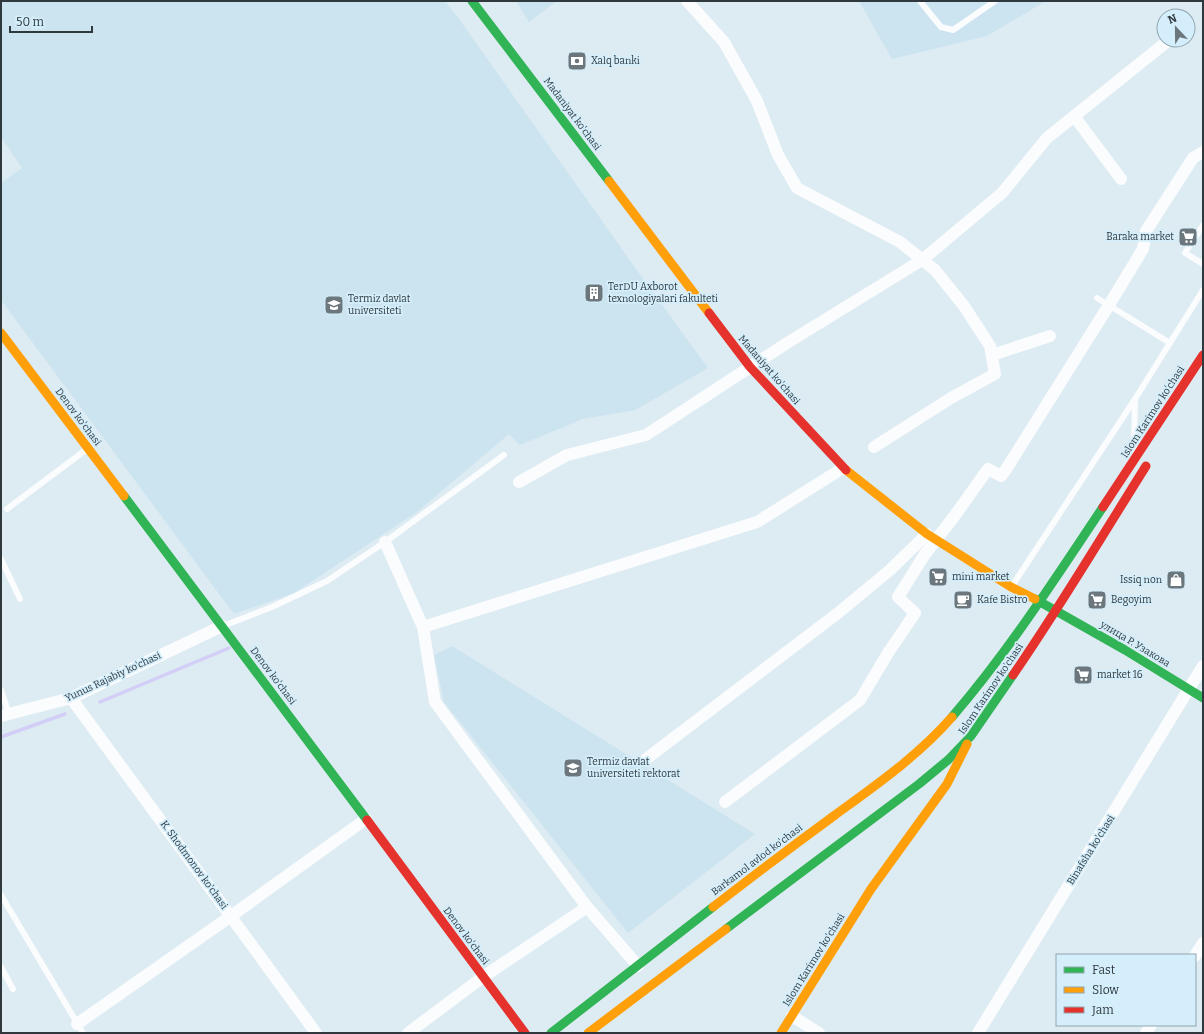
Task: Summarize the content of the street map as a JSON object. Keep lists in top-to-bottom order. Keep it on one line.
{"streets":{"main road":["Madaniyat ko'chasi","Islom Karimov ko'chasi","Denov ko'chasi","улица Р. Узакова","Barkamol avlod ko'chasi"],"street":["Yunus Rajabiy ko'chasi","Binafsha ko'chasi","K. Shodmonov ko'chasi"]},"crossings":[["Madaniyat ko'chasi","Islom Karimov ko'chasi"],["Madaniyat ko'chasi","улица Р. Узакова"],["Islom Karimov ko'chasi","улица Р. Узакова"],["Islom Karimov ko'chasi","Barkamol avlod ko'chasi"],["Denov ko'chasi","Yunus Rajabiy ko'chasi"],["улица Р. Узакова","Binafsha ko'chasi"],["Yunus Rajabiy ko'chasi","K. Shodmonov ko'chasi"]],"places":{"bank":["Xalq banki"],"supermarket":["Baraka market","mini market","Begoyim","market 16"],"building":["TerDU Axborot texnologiyalari fakulteti"],"school or university":["Termiz davlat universiteti","Termiz davlat universiteti rektorat"],"shop":["Issiq non"],"cafe":["Kafe Bistro"]},"legend":["Fast","Slow","Jam"],"scale_bar":"50 m","north":"top"}
